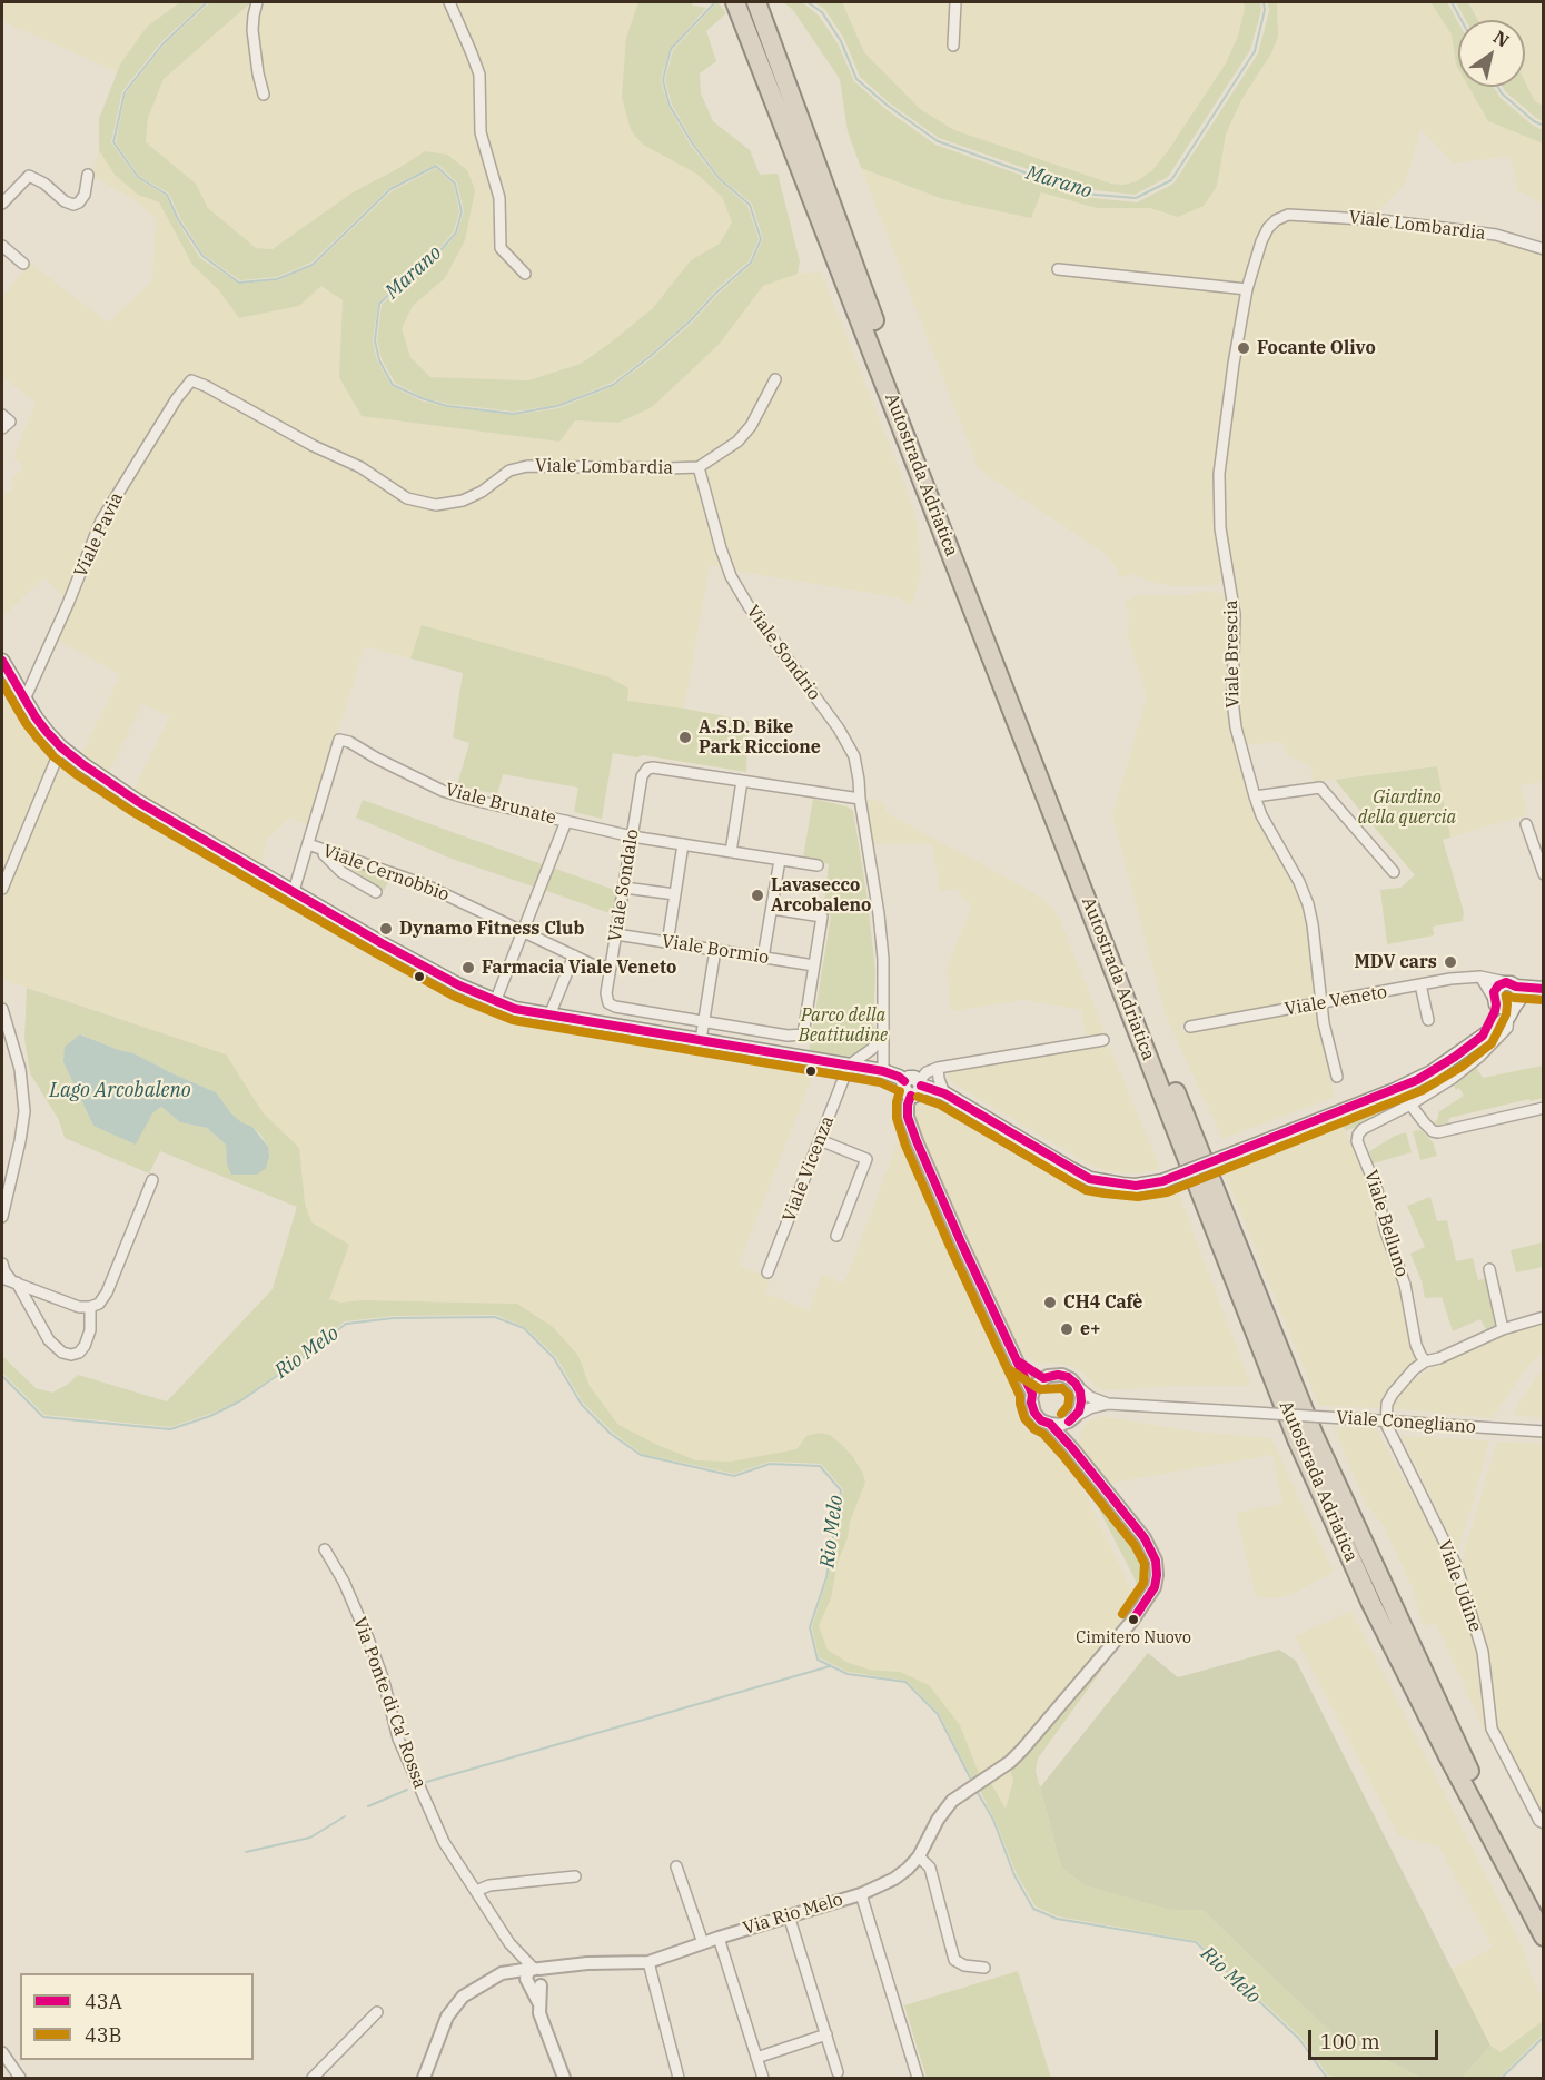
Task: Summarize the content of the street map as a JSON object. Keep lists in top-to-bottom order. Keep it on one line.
{"streets":{"highway":["Autostrada Adriatica"],"main road":["Viale Veneto"],"street":["Viale Lombardia","Viale Pavia","Viale Sondrio","Viale Brescia","Viale Brunate","Viale Cernobbio","Viale Sondalo","Viale Bormio","Viale Vicenza","Viale Belluno","Viale Conegliano","Viale Udine","Via Ponte di Ca' Rossa","Via Rio Melo"]},"crossings":[["Viale Lombardia","Viale Pavia"],["Viale Lombardia","Viale Sondrio"],["Viale Lombardia","Viale Brescia"],["Viale Pavia","Viale Veneto"],["Viale Sondrio","Viale Veneto"],["Viale Brescia","Viale Veneto"],["Viale Brunate","Viale Cernobbio"],["Viale Brunate","Viale Sondalo"],["Viale Cernobbio","Viale Sondalo"],["Viale Sondalo","Viale Bormio"],["Viale Veneto","Viale Vicenza"],["Viale Veneto","Viale Belluno"],["Viale Belluno","Viale Udine"],["Via Ponte di Ca' Rossa","Via Rio Melo"]],"water":["Marano","Lago Arcobaleno","Rio Melo"],"parks":["Giardino della quercia","Parco della Beatitudine"],"places":["Focante Olivo","A.S.D. Bike Park Riccione","Lavasecco Arcobaleno","Dynamo Fitness Club","MDV cars","Farmacia Viale Veneto","CH4 Cafè","e+","Cimitero Nuovo"],"lines":["transit line 43A","transit line 43B"],"legend":["43A","43B"],"scale_bar":"100 m","north":"top right"}
